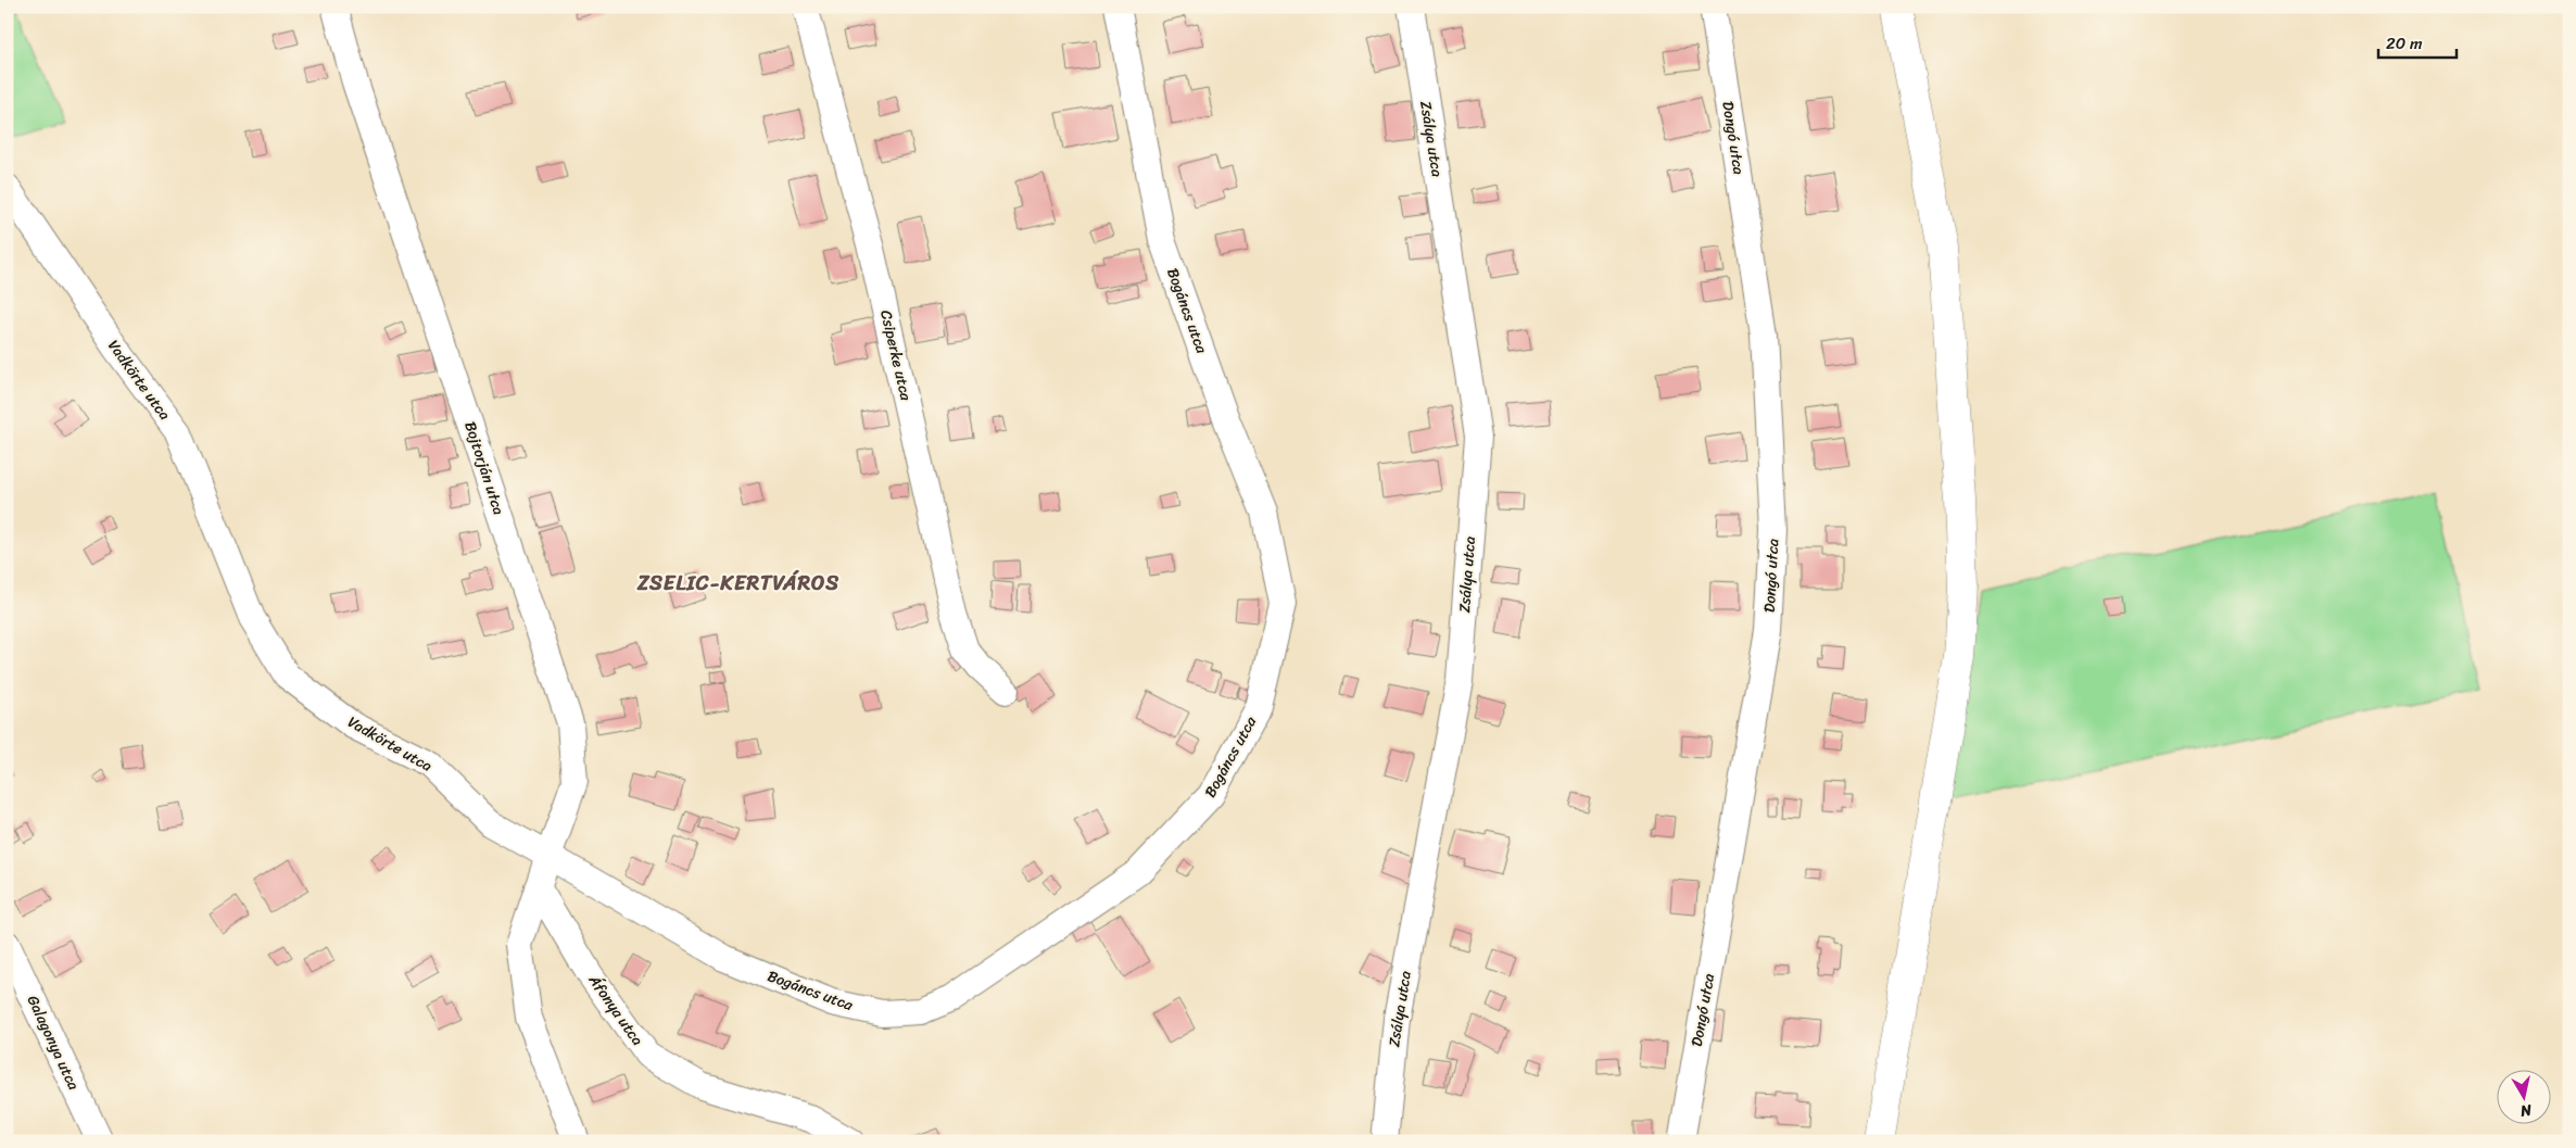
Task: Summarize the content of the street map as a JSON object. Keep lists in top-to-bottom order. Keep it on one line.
{"streets":{"street":["Dongó utca","Zsálya utca","Bogáncs utca","Csiperke utca","Vadkörte utca","Bojtorján utca","Áfonya utca","Galagonya utca"]},"crossings":[["Bogáncs utca","Vadkörte utca"],["Bogáncs utca","Bojtorján utca"],["Vadkörte utca","Bojtorján utca"]],"districts":["ZSELIC-KERTVÁROS"],"scale_bar":"20 m","north":"bottom"}
